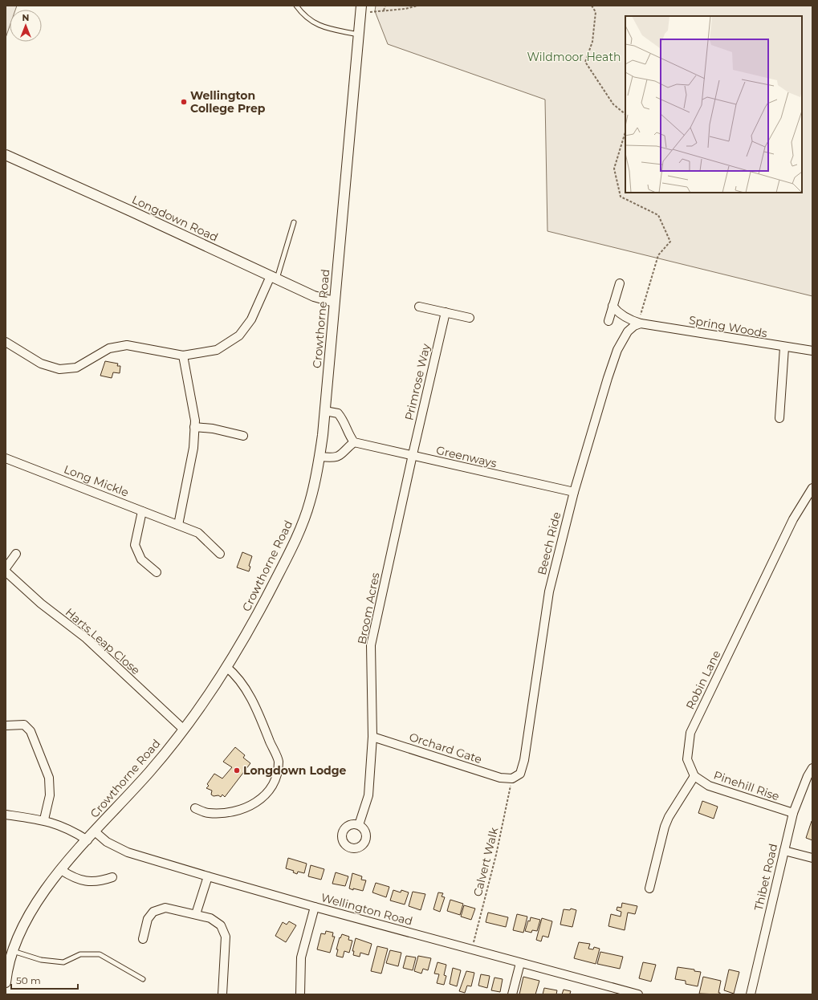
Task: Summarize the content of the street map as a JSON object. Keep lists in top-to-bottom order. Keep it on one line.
{"streets":{"street":["Longdown Road","Crowthorne Road","Spring Woods","Primrose Way","Greenways","Long Mickle","Beech Ride","Broom Acres","Harts Leap Close","Robin Lane","Orchard Gate","Pinehill Rise","Thibet Road","Wellington Road"],"path":["Calvert Walk"]},"crossings":[["Longdown Road","Crowthorne Road"],["Crowthorne Road","Harts Leap Close"],["Crowthorne Road","Wellington Road"],["Spring Woods","Beech Ride"],["Primrose Way","Greenways"],["Primrose Way","Broom Acres"],["Greenways","Beech Ride"],["Greenways","Broom Acres"],["Beech Ride","Orchard Gate"],["Beech Ride","Calvert Walk"],["Broom Acres","Orchard Gate"],["Robin Lane","Pinehill Rise"],["Orchard Gate","Calvert Walk"],["Pinehill Rise","Thibet Road"],["Calvert Walk","Wellington Road"]],"parks":["Wildmoor Heath"],"places":["Wellington College Prep","Longdown Lodge"],"scale_bar":"50 m","north":"top"}
